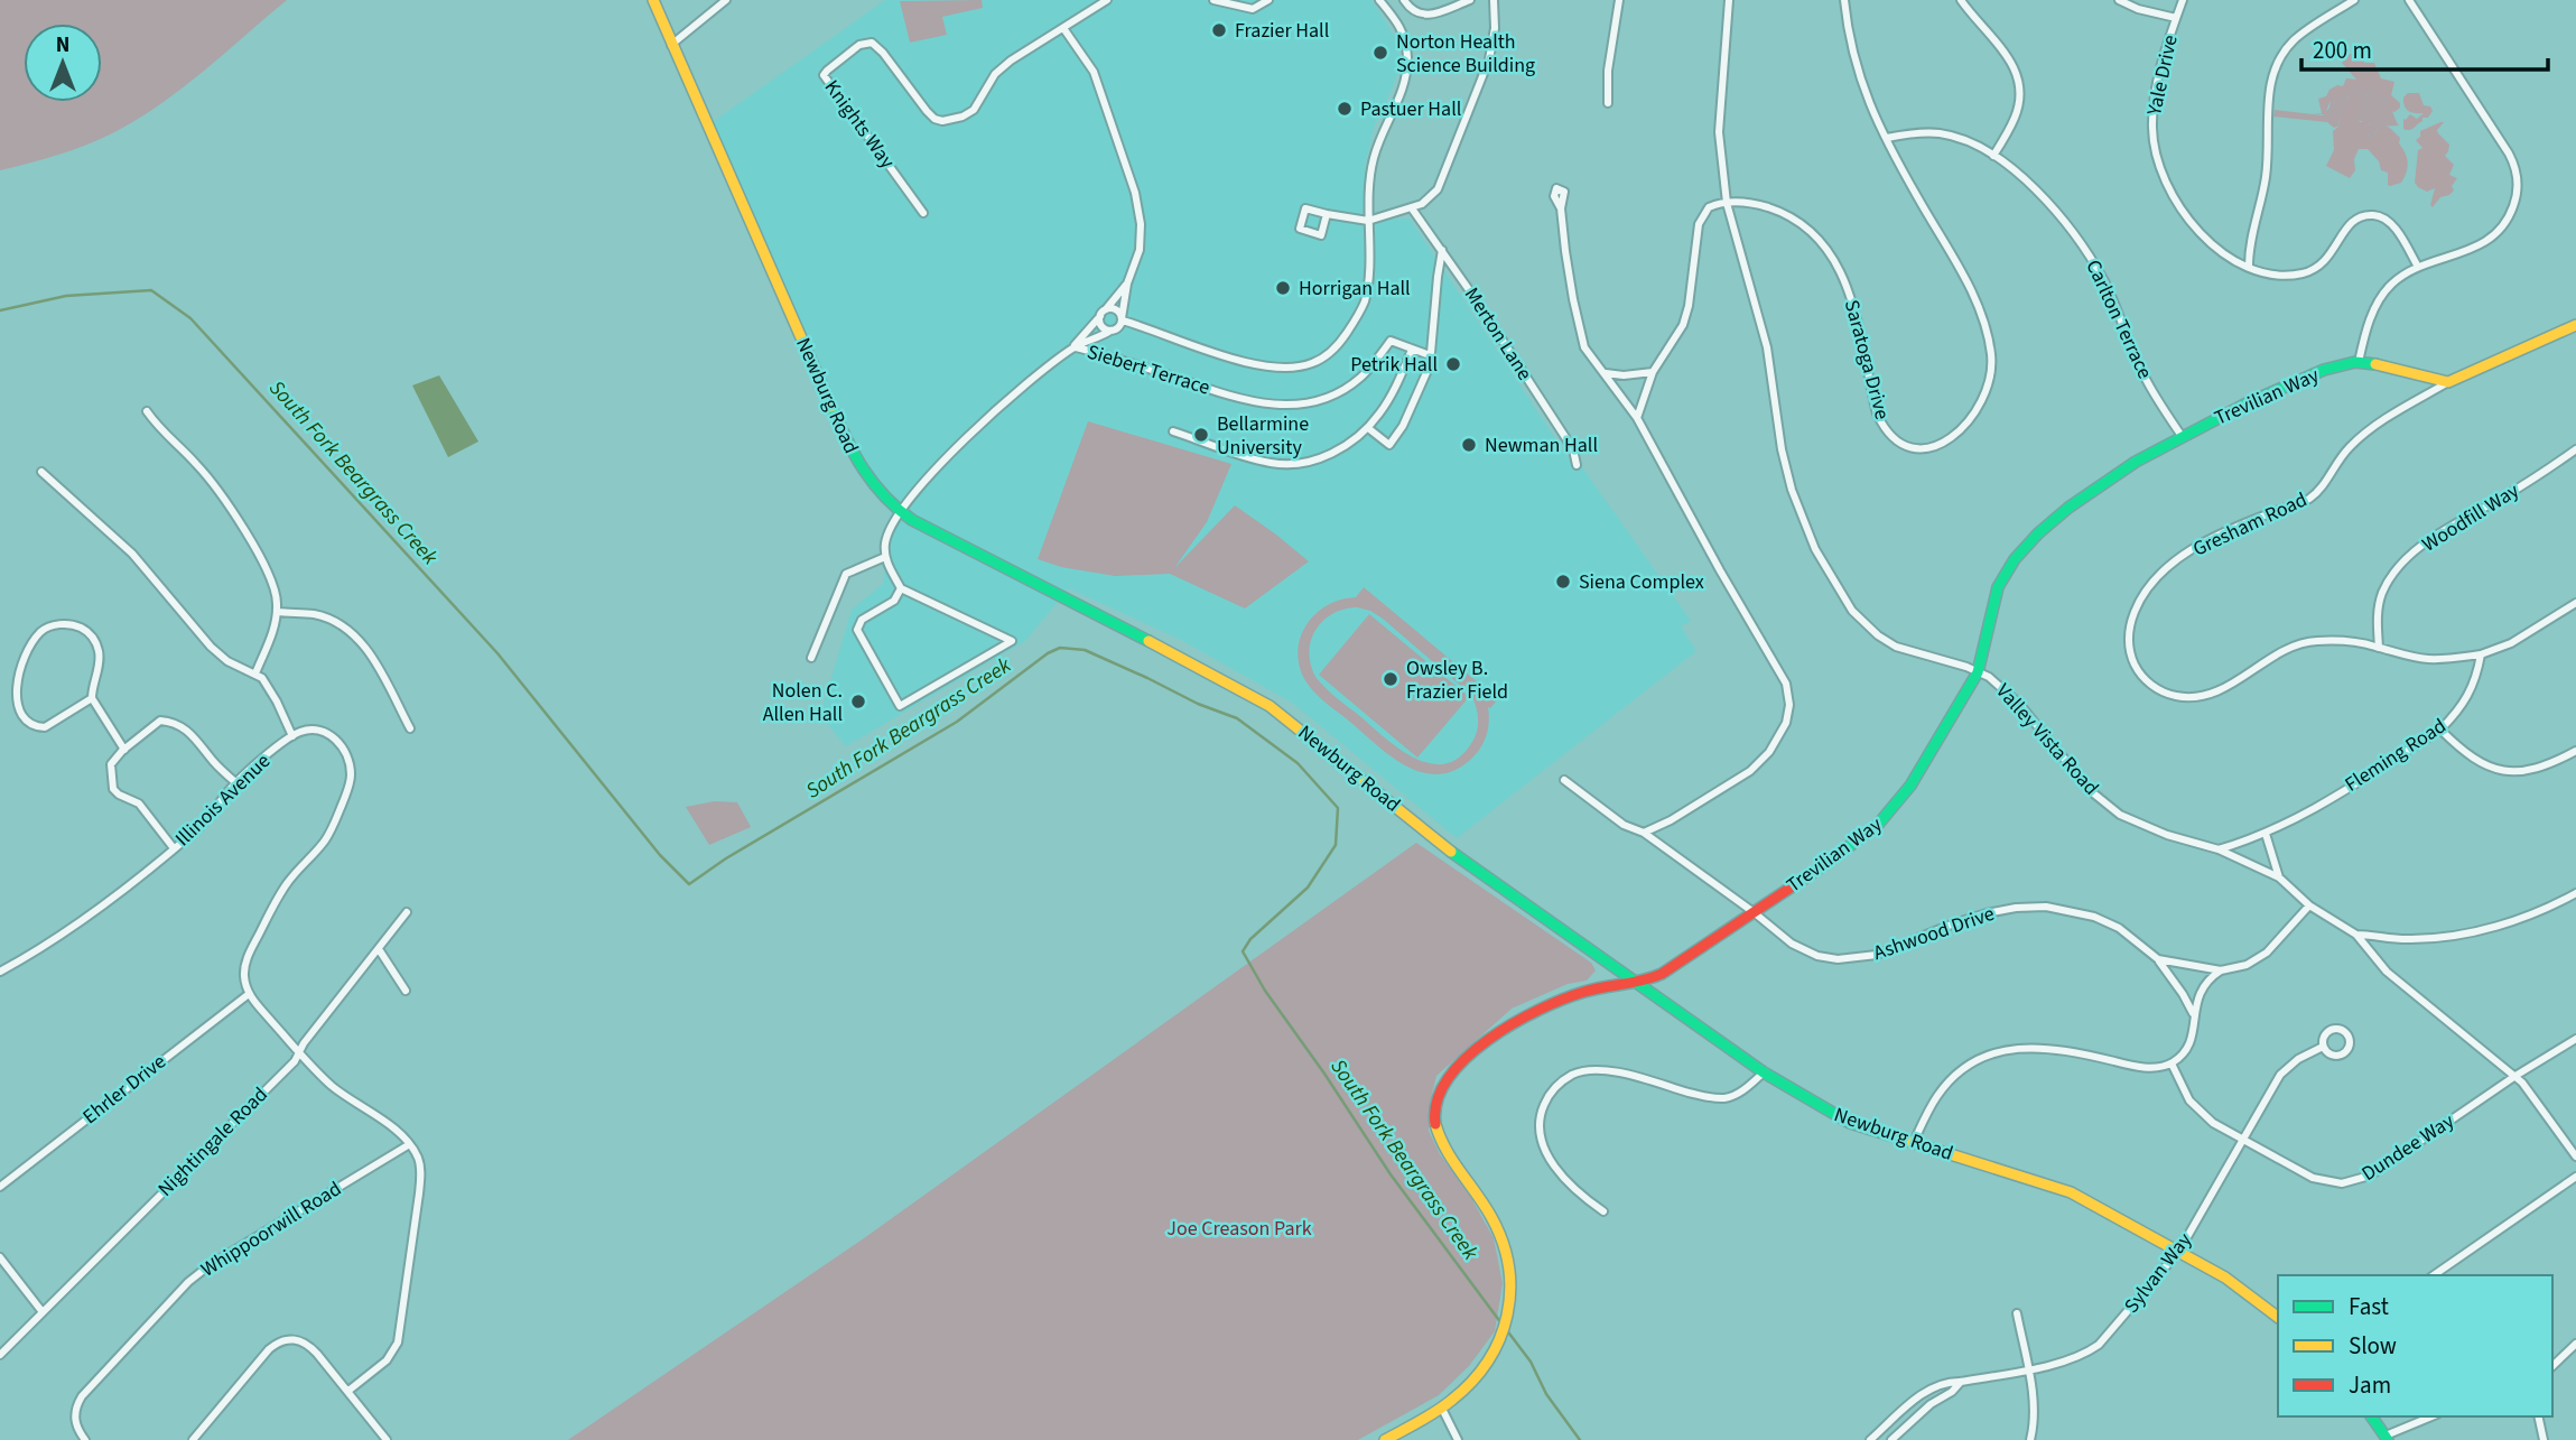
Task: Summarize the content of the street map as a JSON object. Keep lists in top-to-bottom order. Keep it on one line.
{"streets":{"main road":["Newburg Road","Trevilian Way"],"street":["Yale Drive","Knights Way","Carlton Terrace","Merton Lane","Saratoga Drive","Siebert Terrace","Woodfill Way","Gresham Road","Valley Vista Road","Fleming Road","Illinois Avenue","Ashwood Drive","Ehrler Drive","Nightingale Road","Dundee Way","Whippoorwill Road","Sylvan Way"]},"crossings":[["Carlton Terrace","Saratoga Drive"],["Carlton Terrace","Trevilian Way"],["Saratoga Drive","Valley Vista Road"],["Newburg Road","Trevilian Way"],["Newburg Road","Sylvan Way"],["Trevilian Way","Valley Vista Road"],["Trevilian Way","Ashwood Drive"],["Woodfill Way","Gresham Road"],["Gresham Road","Fleming Road"],["Valley Vista Road","Fleming Road"],["Valley Vista Road","Ashwood Drive"],["Valley Vista Road","Dundee Way"],["Dundee Way","Sylvan Way"]],"water":["South Fork Beargrass Creek"],"parks":["Joe Creason Park"],"places":["Frazier Hall","Norton Health Science Building","Pastuer Hall","Horrigan Hall","Petrik Hall","Bellarmine University","Newman Hall","Siena Complex","Owsley B. Frazier Field","Nolen C. Allen Hall"],"legend":["Fast","Slow","Jam"],"scale_bar":"200 m","north":"top"}
